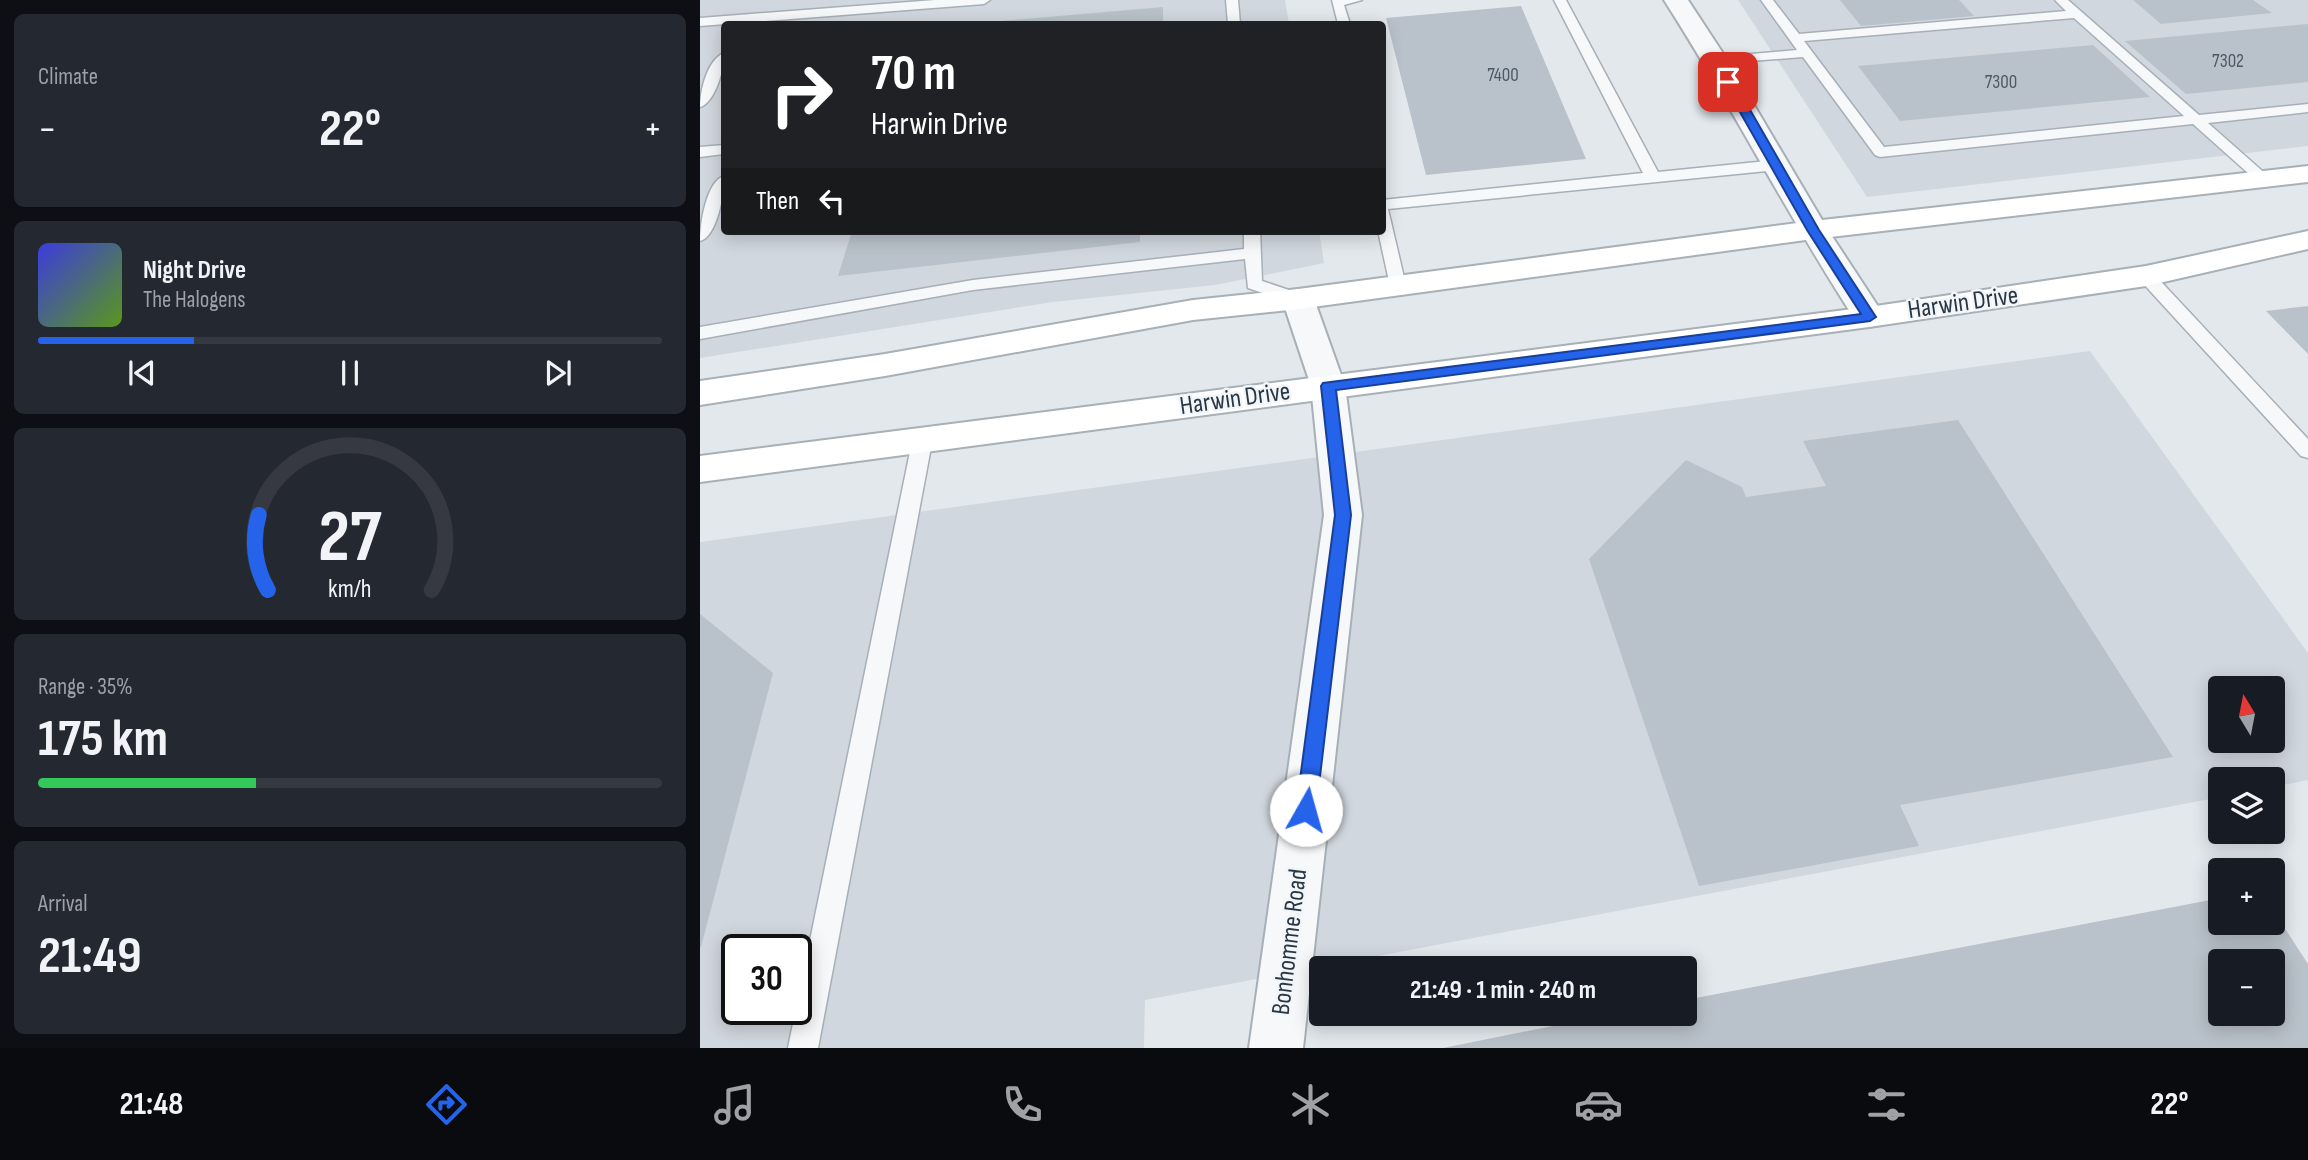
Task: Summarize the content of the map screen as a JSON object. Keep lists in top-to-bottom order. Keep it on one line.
{"streets":{"main road":["Harwin Drive"],"street":["Bonhomme Road"]},"crossings":[["Harwin Drive","Bonhomme Road"]],"house_numbers":["7302","7400","7300"],"north":"top","page":{"tile":["Climate",["Range · 35%","175 km"],["Arrival","21:49"]],"turn":["70 m","Harwin Drive"],"heat":["−","22°","+"],"then":"Then","song":["Night Drive","The Halogens"],"map_buttons":["+","−"],"limit":"30","trip":"21:49 · 1 min · 240 m","tabs":["21:48","22°"],"gauge":["27","km/h"]}}
